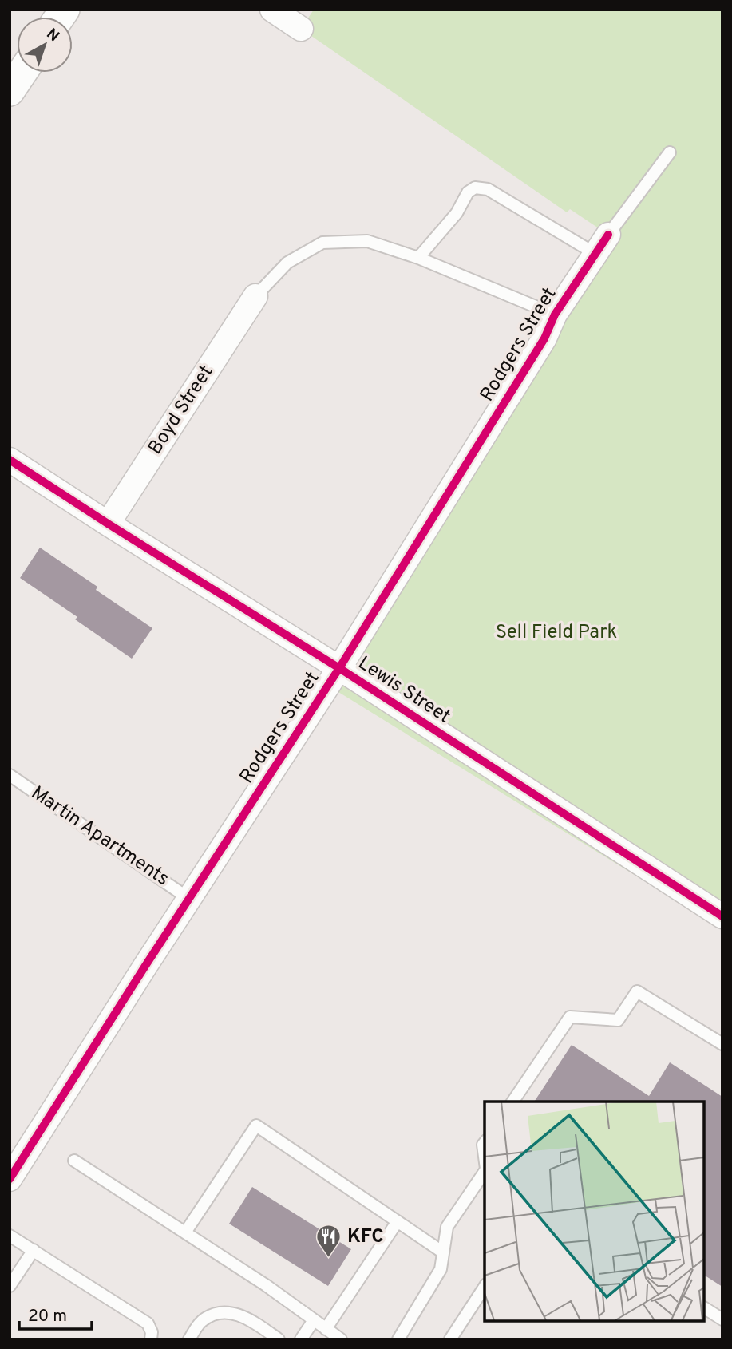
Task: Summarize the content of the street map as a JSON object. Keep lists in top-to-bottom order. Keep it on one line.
{"streets":{"street":["Rodgers Street","Boyd Street","Lewis Street"],"lane":["Martin Apartments"]},"crossings":[["Rodgers Street","Lewis Street"],["Rodgers Street","Martin Apartments"],["Boyd Street","Lewis Street"]],"parks":["Sell Field Park"],"places":{"restaurant":["KFC"]},"scale_bar":"20 m","north":"top right"}
